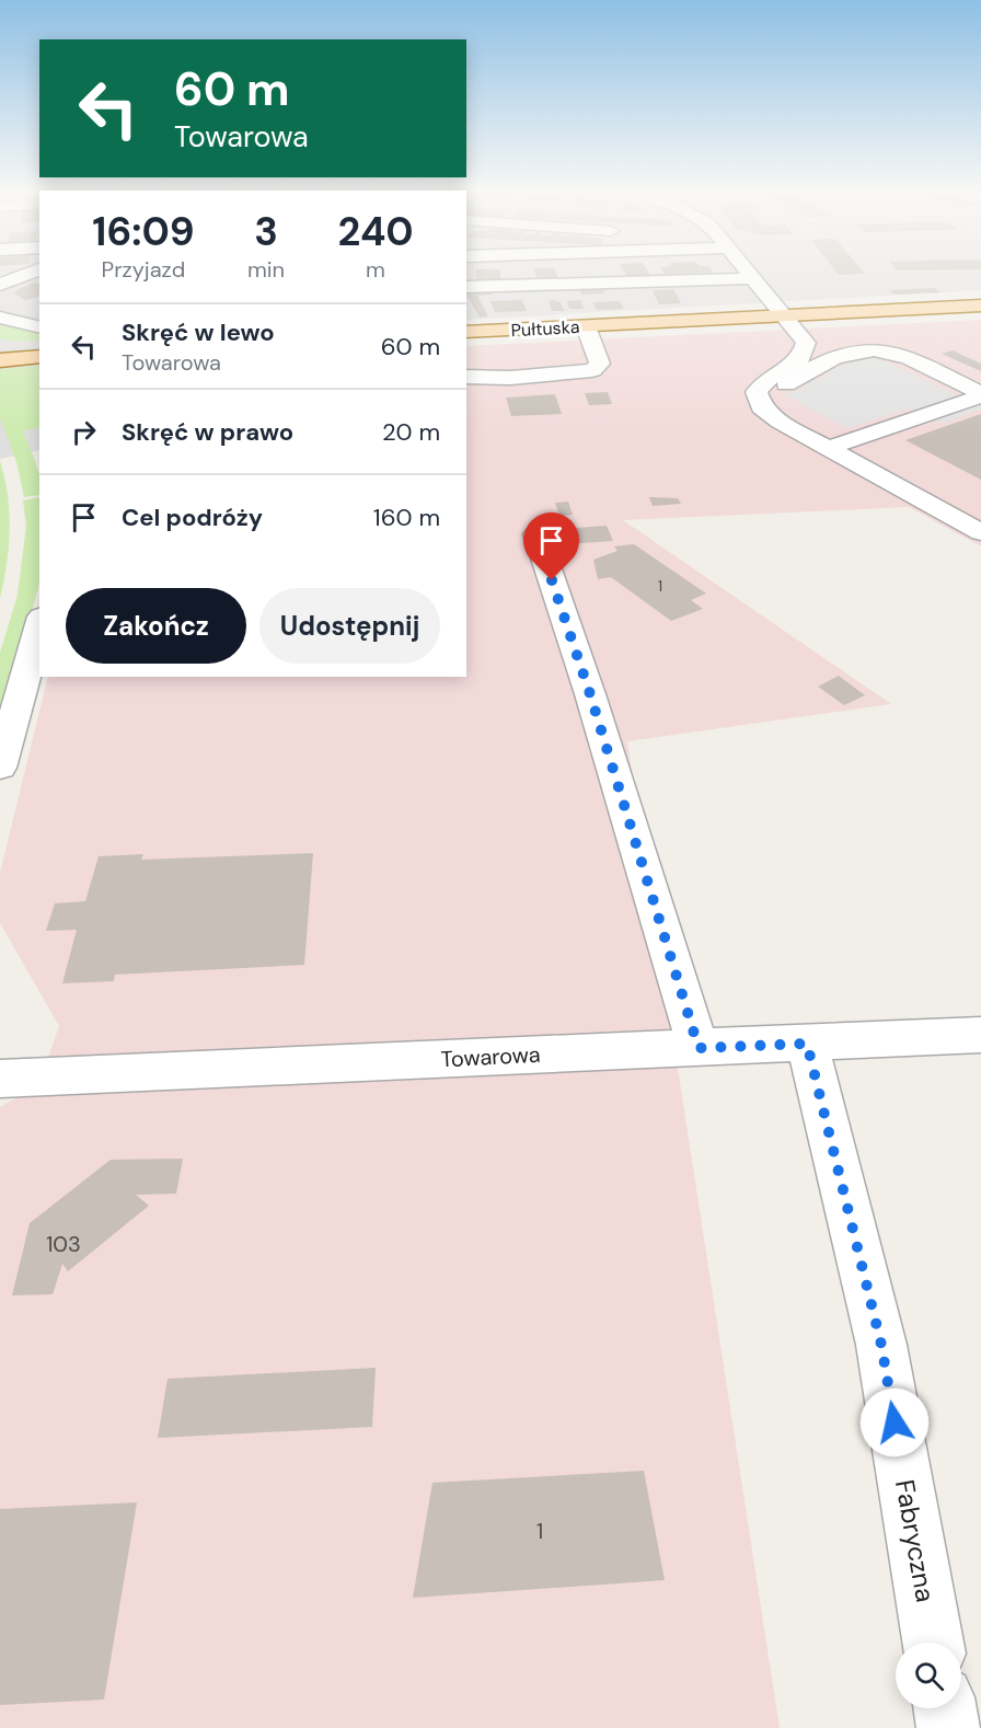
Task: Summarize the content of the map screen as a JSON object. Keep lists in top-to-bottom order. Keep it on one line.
{"streets":{"main road":["Pułtuska"],"street":["Towarowa","Fabryczna"]},"crossings":[["Towarowa","Fabryczna"]],"house_numbers":["1","103","1"],"page":{"turn":["60 m","Towarowa"],"eta":["16:09","Przyjazd","3","min","240","m"],"list":[{"name":"Skręć w lewo","note":"Towarowa","value":"60 m"},{"name":"Skręć w prawo","value":"20 m"},{"name":"Cel podróży","value":"160 m"}],"buttons":["Zakończ","Udostępnij"]}}
